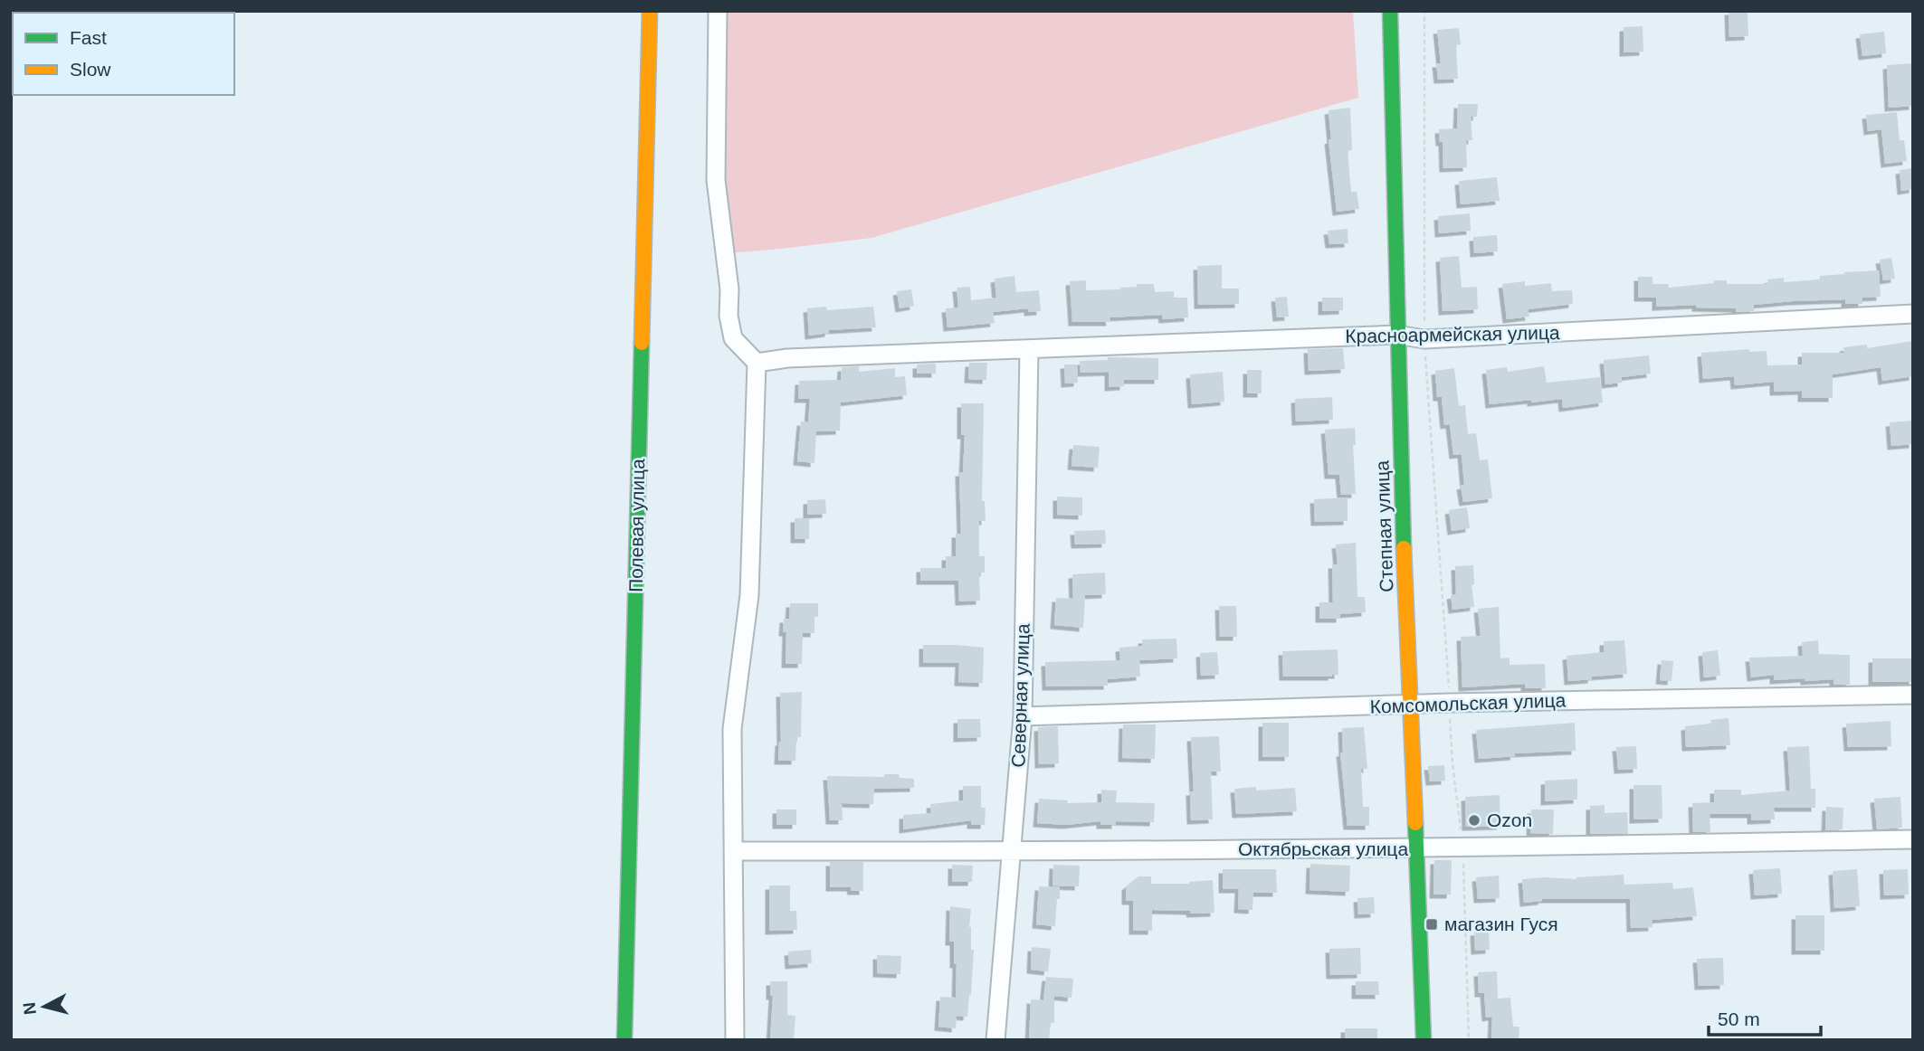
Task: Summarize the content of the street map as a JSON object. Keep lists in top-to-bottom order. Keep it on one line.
{"streets":{"main road":["Полевая улица","Степная улица"],"street":["Красноармейская улица","Северная улица","Комсомольская улица","Октябрьская улица"]},"crossings":[["Красноармейская улица","Степная улица"],["Красноармейская улица","Северная улица"],["Степная улица","Комсомольская улица"],["Степная улица","Октябрьская улица"],["Северная улица","Комсомольская улица"],["Северная улица","Октябрьская улица"]],"places":{"other":["Ozon"],"transit":["магазин Гуся"]},"legend":["Fast","Slow"],"scale_bar":"50 m","north":"left"}
